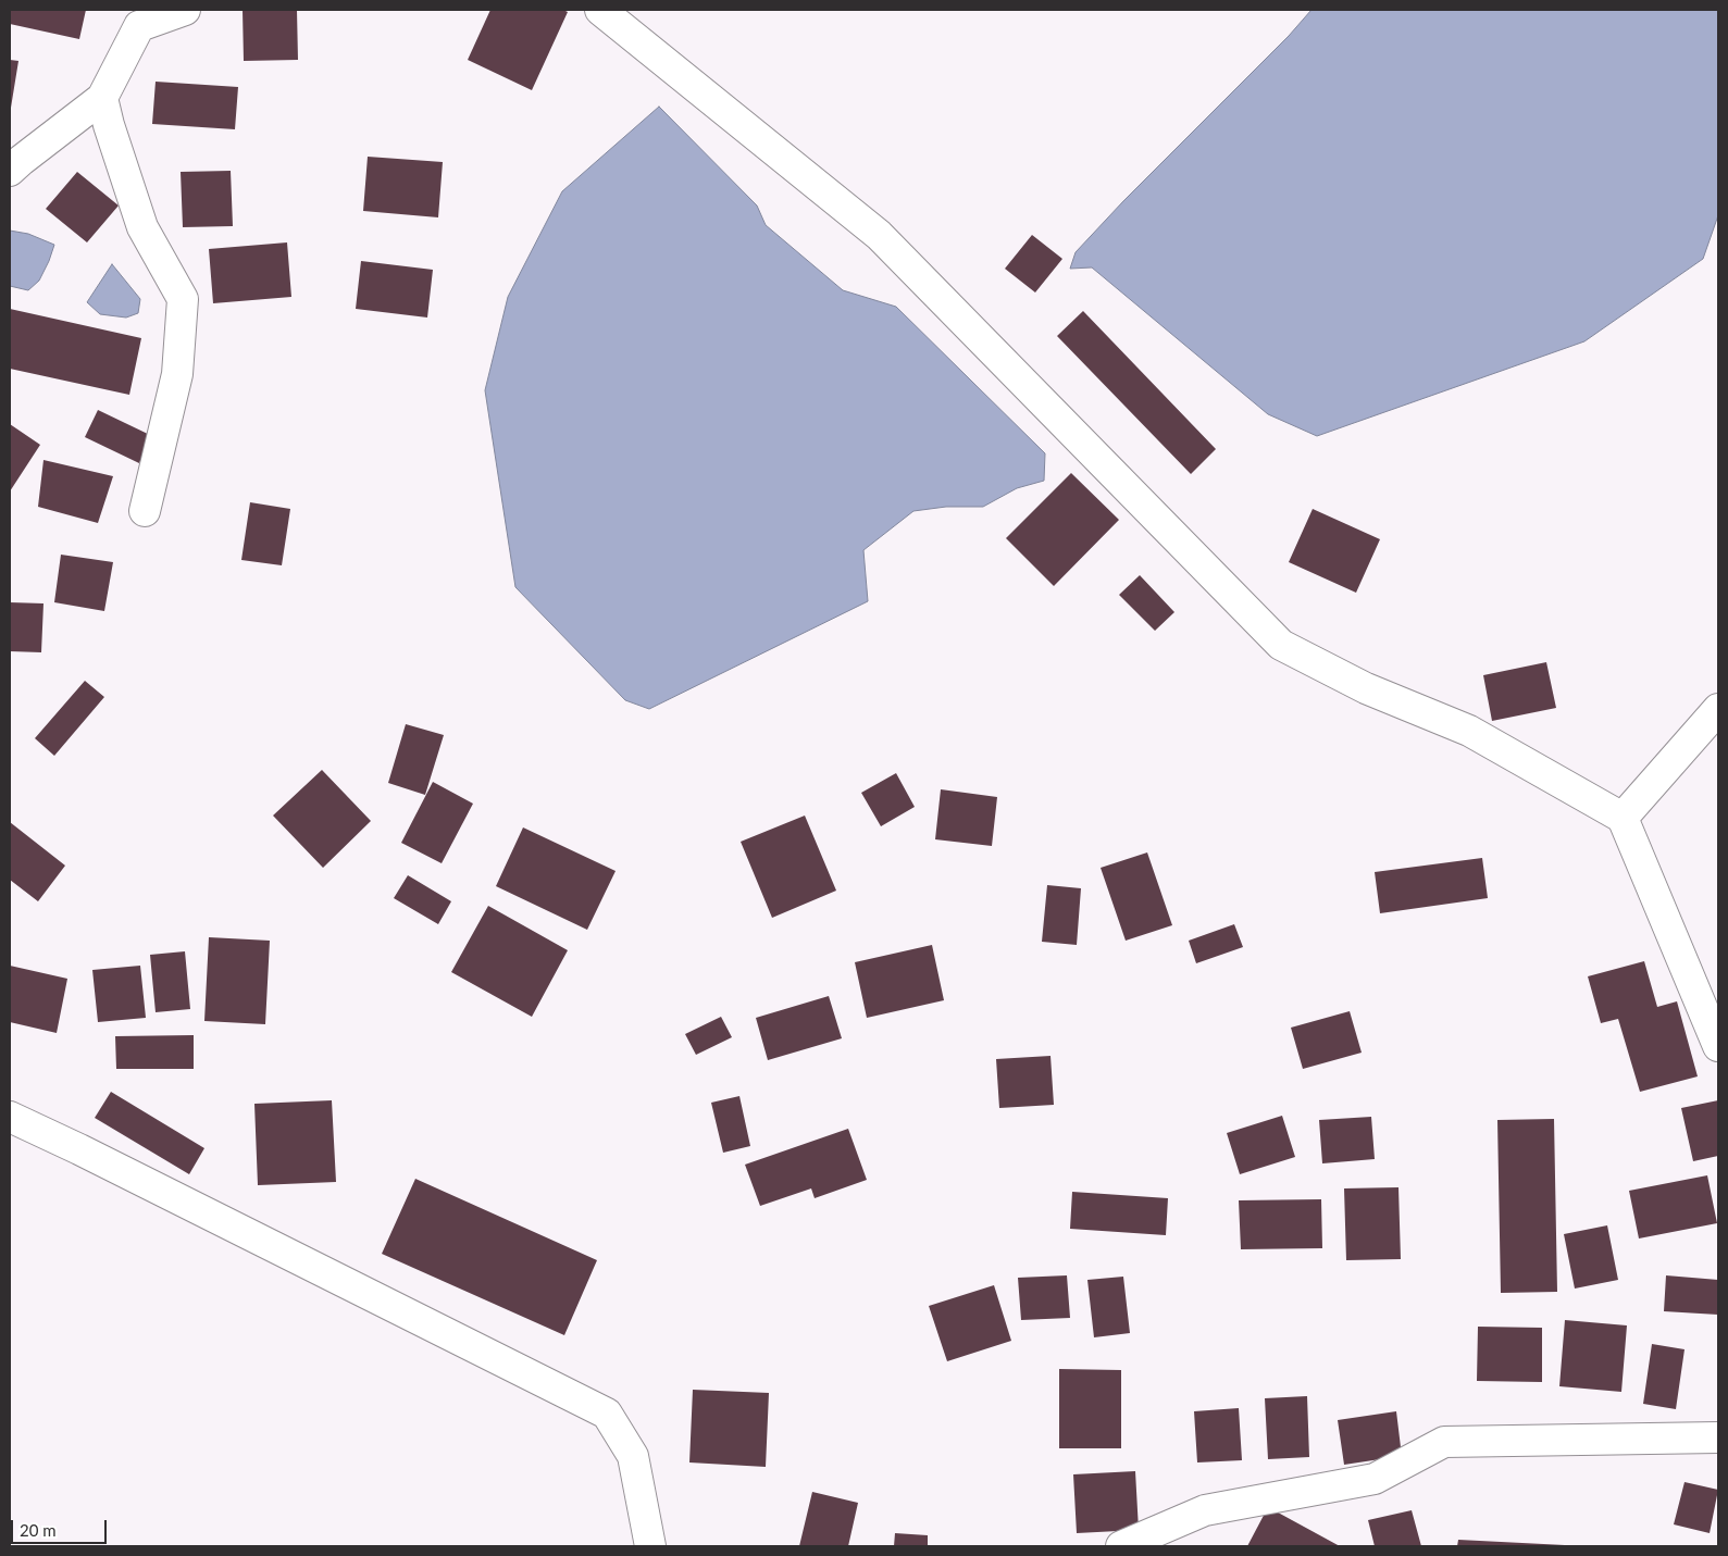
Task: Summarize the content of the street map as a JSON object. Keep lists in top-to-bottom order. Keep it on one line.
{"scale_bar":"20 m"}
